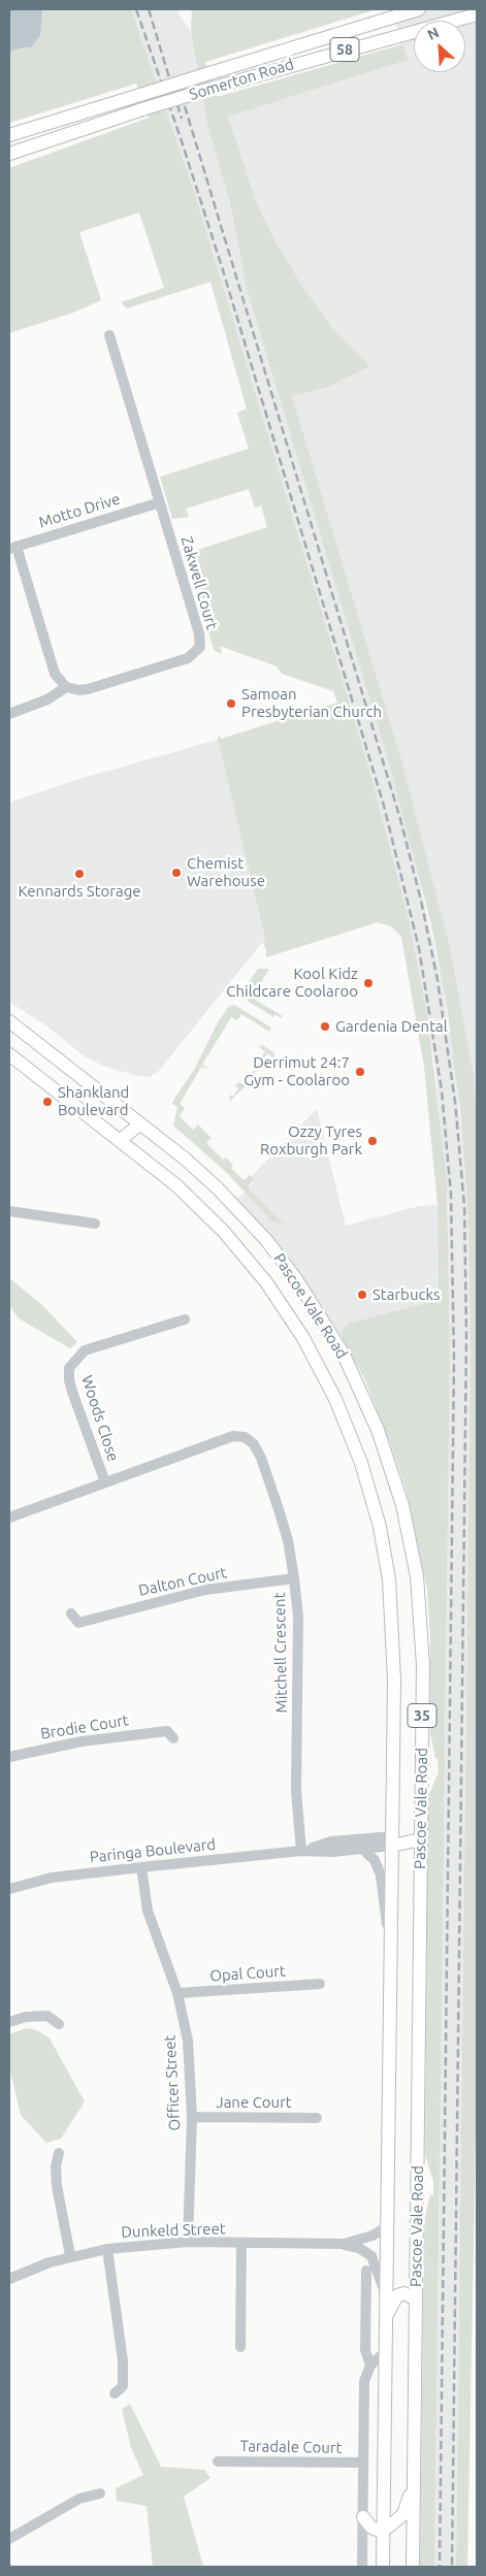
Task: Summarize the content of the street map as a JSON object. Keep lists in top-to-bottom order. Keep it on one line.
{"streets":{"main road":["58","Somerton Road","Pascoe Vale Road","35"],"street":["Motto Drive","Zakwell Court","Woods Close","Dalton Court","Mitchell Crescent","Brodie Court","Paringa Boulevard","Opal Court","Officer Street","Jane Court","Dunkeld Street","Taradale Court"]},"crossings":[["Motto Drive","Zakwell Court"],["Pascoe Vale Road","Paringa Boulevard"],["Pascoe Vale Road","Dunkeld Street"],["Woods Close","Mitchell Crescent"],["Dalton Court","Mitchell Crescent"],["Mitchell Crescent","Paringa Boulevard"],["Paringa Boulevard","Officer Street"],["Opal Court","Officer Street"],["Officer Street","Jane Court"],["Officer Street","Dunkeld Street"]],"places":["Samoan Presbyterian Church","Chemist Warehouse","Kennards Storage","Kool Kidz Childcare Coolaroo","Gardenia Dental","Derrimut 24:7 Gym - Coolaroo","Shankland Boulevard","Ozzy Tyres Roxburgh Park","Starbucks"],"north":"top left"}
